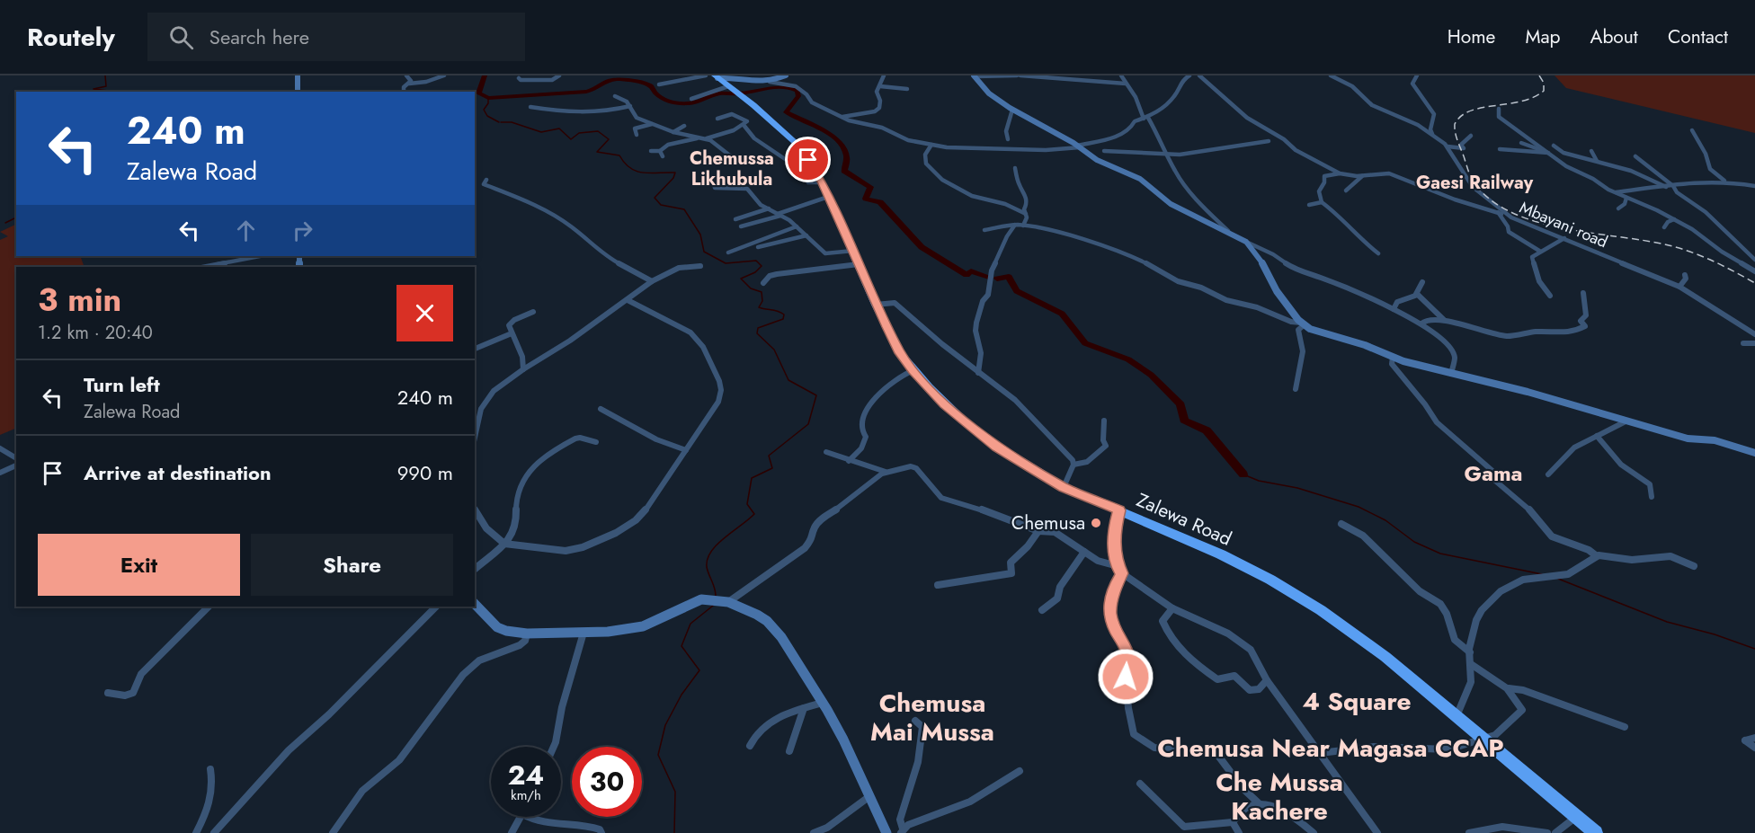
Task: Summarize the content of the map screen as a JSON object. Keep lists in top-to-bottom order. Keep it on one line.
{"streets":{"highway":["Zalewa Road"],"street":["Mbayani road"]},"districts":["Chemussa Likhubula","Gaesi Railway","Gama","4 Square","Chemusa Mai Mussa","Chemusa Near Magasa CCAP","Che Mussa Kachere"],"places":["Chemusa"],"page":{"header":"Routely","search":"Search here","nav":["Home","Map","About","Contact"],"turn":["240 m","Zalewa Road"],"heading":["3 min","1.2 km · 20:40"],"list":[{"name":"Turn left","note":"Zalewa Road","value":"240 m"},{"name":"Arrive at destination","value":"990 m"}],"buttons":["Exit","Share"],"speed":"24 km/h","limit":"30"}}
